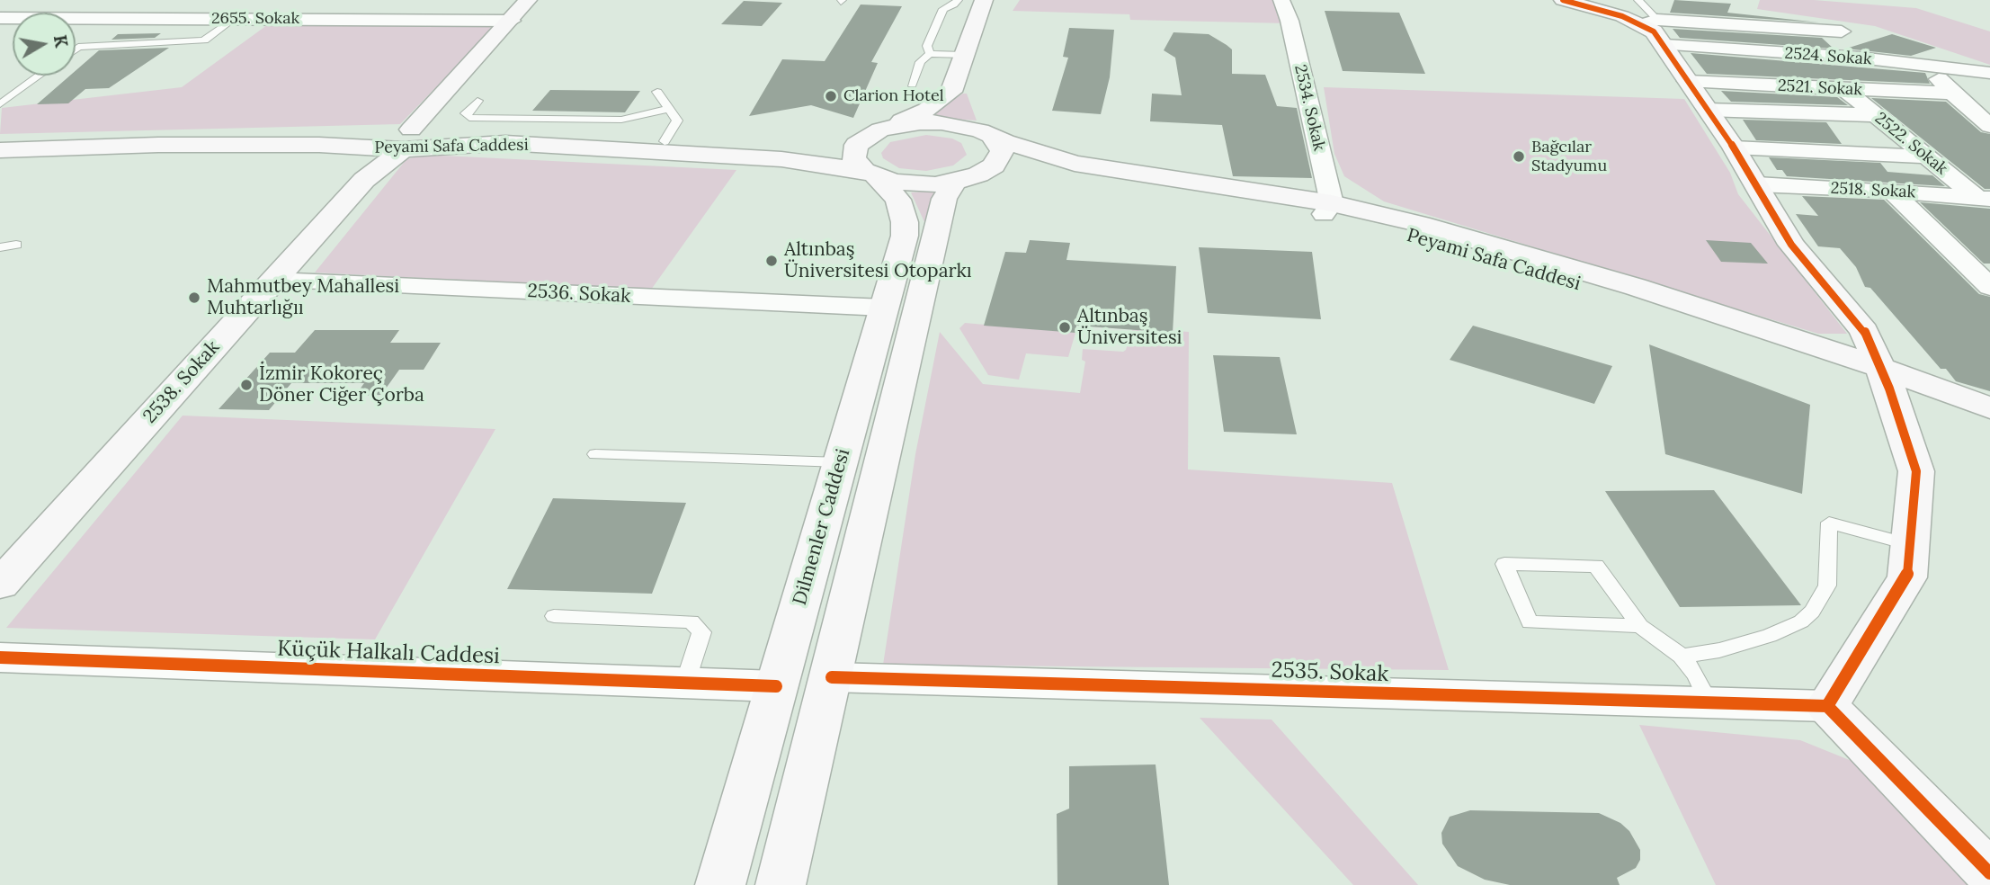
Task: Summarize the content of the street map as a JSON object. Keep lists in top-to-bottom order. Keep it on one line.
{"streets":{"street":["2655. Sokak","2524. Sokak","2521. Sokak","2534. Sokak","2522. Sokak","Peyami Safa Caddesi","2518. Sokak","2536. Sokak","2538. Sokak","Dilmenler Caddesi","Küçük Halkalı Caddesi","2535. Sokak"]},"crossings":[["2521. Sokak","2522. Sokak"],["2534. Sokak","Peyami Safa Caddesi"],["2522. Sokak","2518. Sokak"],["Peyami Safa Caddesi","Dilmenler Caddesi"],["2536. Sokak","2538. Sokak"],["2536. Sokak","Dilmenler Caddesi"],["Dilmenler Caddesi","Küçük Halkalı Caddesi"]],"places":["Clarion Hotel","Bağcılar Stadyumu","Altınbaş Üniversitesi Otoparkı","Mahmutbey Mahallesi Muhtarlığıı","Altınbaş Üniversitesi","İzmir Kokoreç Döner Ciğer Çorba"],"north":"right"}
